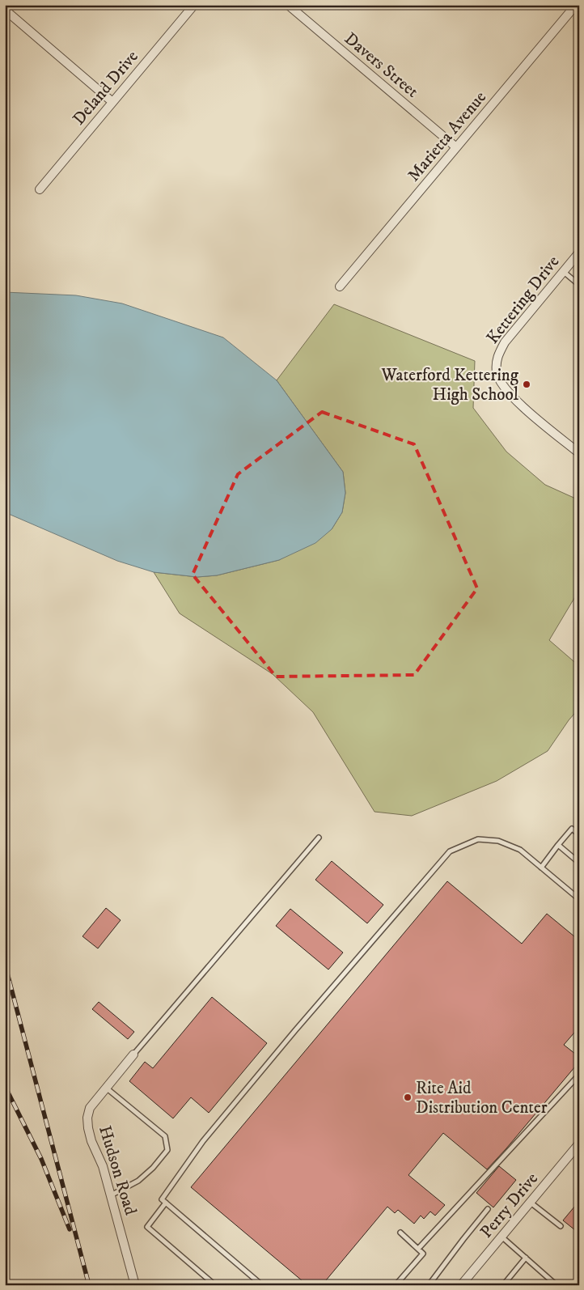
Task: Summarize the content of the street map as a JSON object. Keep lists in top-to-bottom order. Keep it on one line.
{"streets":{"street":["Davers Street","Deland Drive","Marietta Avenue","Kettering Drive","Hudson Road","Perry Drive"]},"crossings":[["Davers Street","Marietta Avenue"]],"places":["Waterford Kettering High School","Rite Aid Distribution Center"]}
